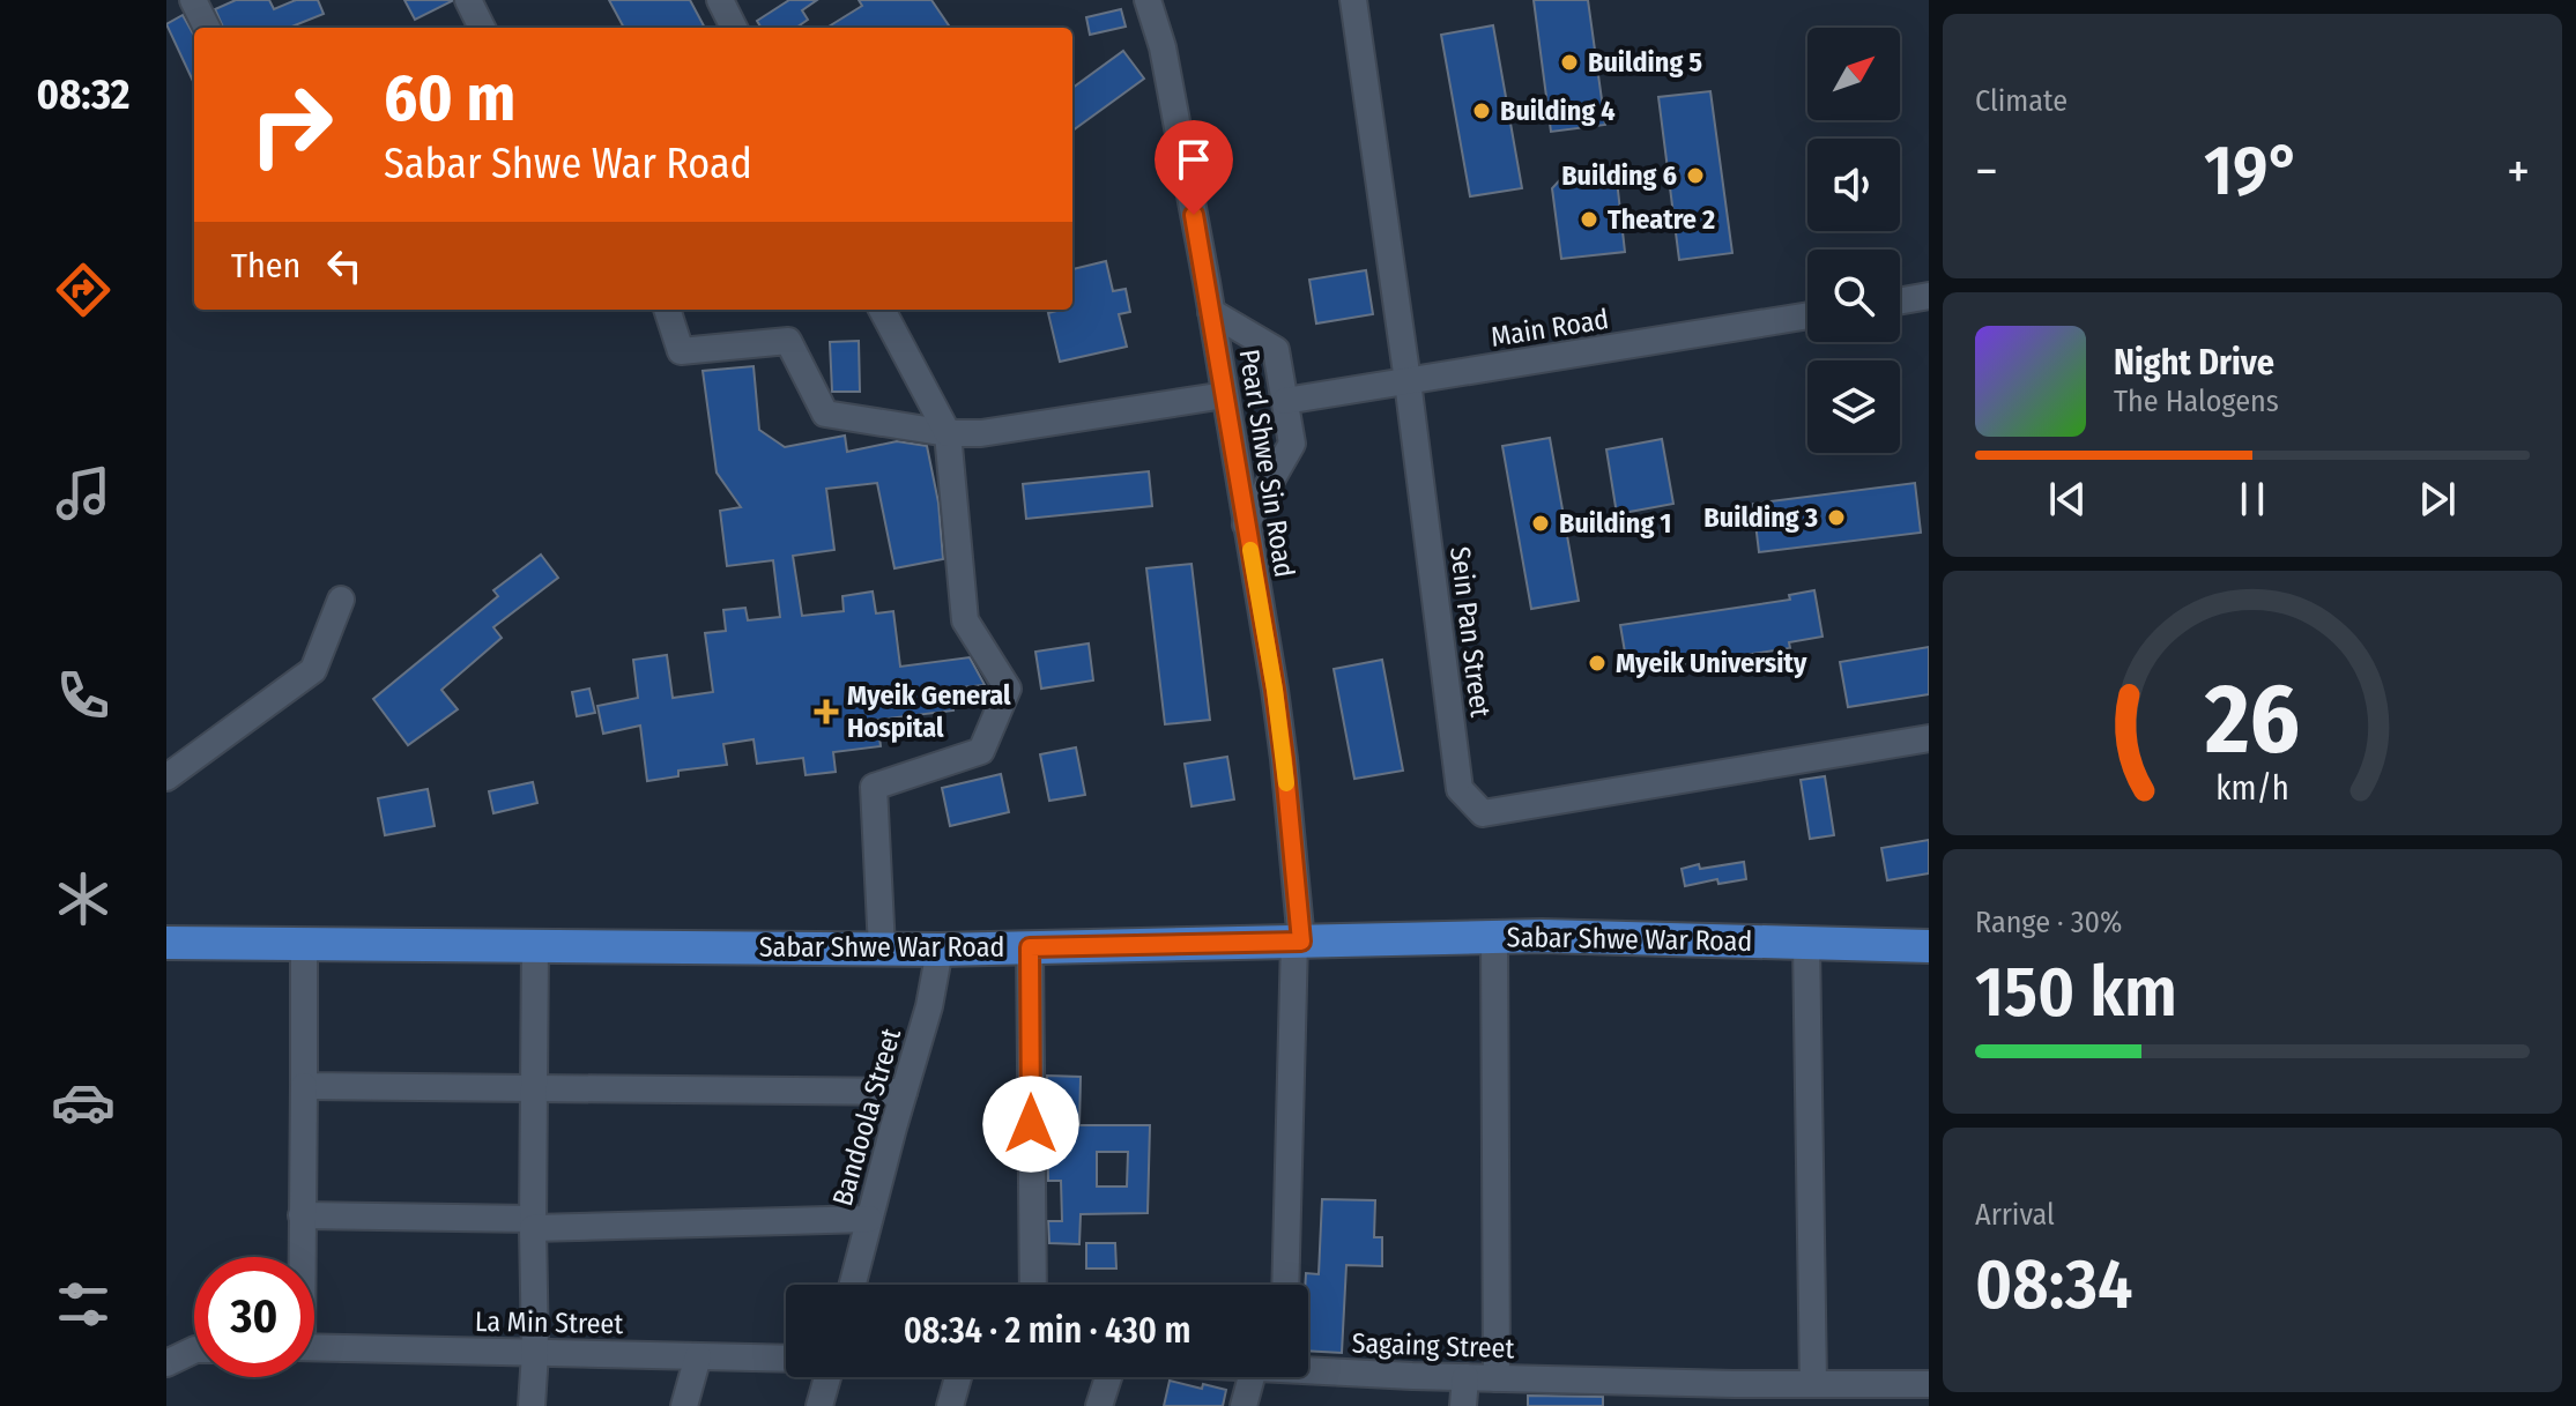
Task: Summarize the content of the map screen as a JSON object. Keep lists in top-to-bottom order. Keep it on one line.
{"streets":{"main road":["Sabar Shwe War Road"],"street":["Main Road","Pearl Shwe Sin Road","Sein Pan Street","Bandoola Street","La Min Street","Sagaing Street"]},"crossings":[["Main Road","Sein Pan Street"],["Pearl Shwe Sin Road","Sabar Shwe War Road"],["Sabar Shwe War Road","Bandoola Street"]],"places":{"other":["Building 5","Building 4","Building 6","Theatre 2","Building 3","Building 1","Myeik University"],"health":["Myeik General Hospital"]},"north":"top right","page":{"tabs":"08:32","tile":["Climate",["Range · 30%","150 km"],["Arrival","08:34"]],"turn":["60 m","Sabar Shwe War Road"],"heat":["−","19°","+"],"then":"Then","song":["Night Drive","The Halogens"],"limit":"30","trip":"08:34 · 2 min · 430 m","gauge":["26","km/h"]}}
